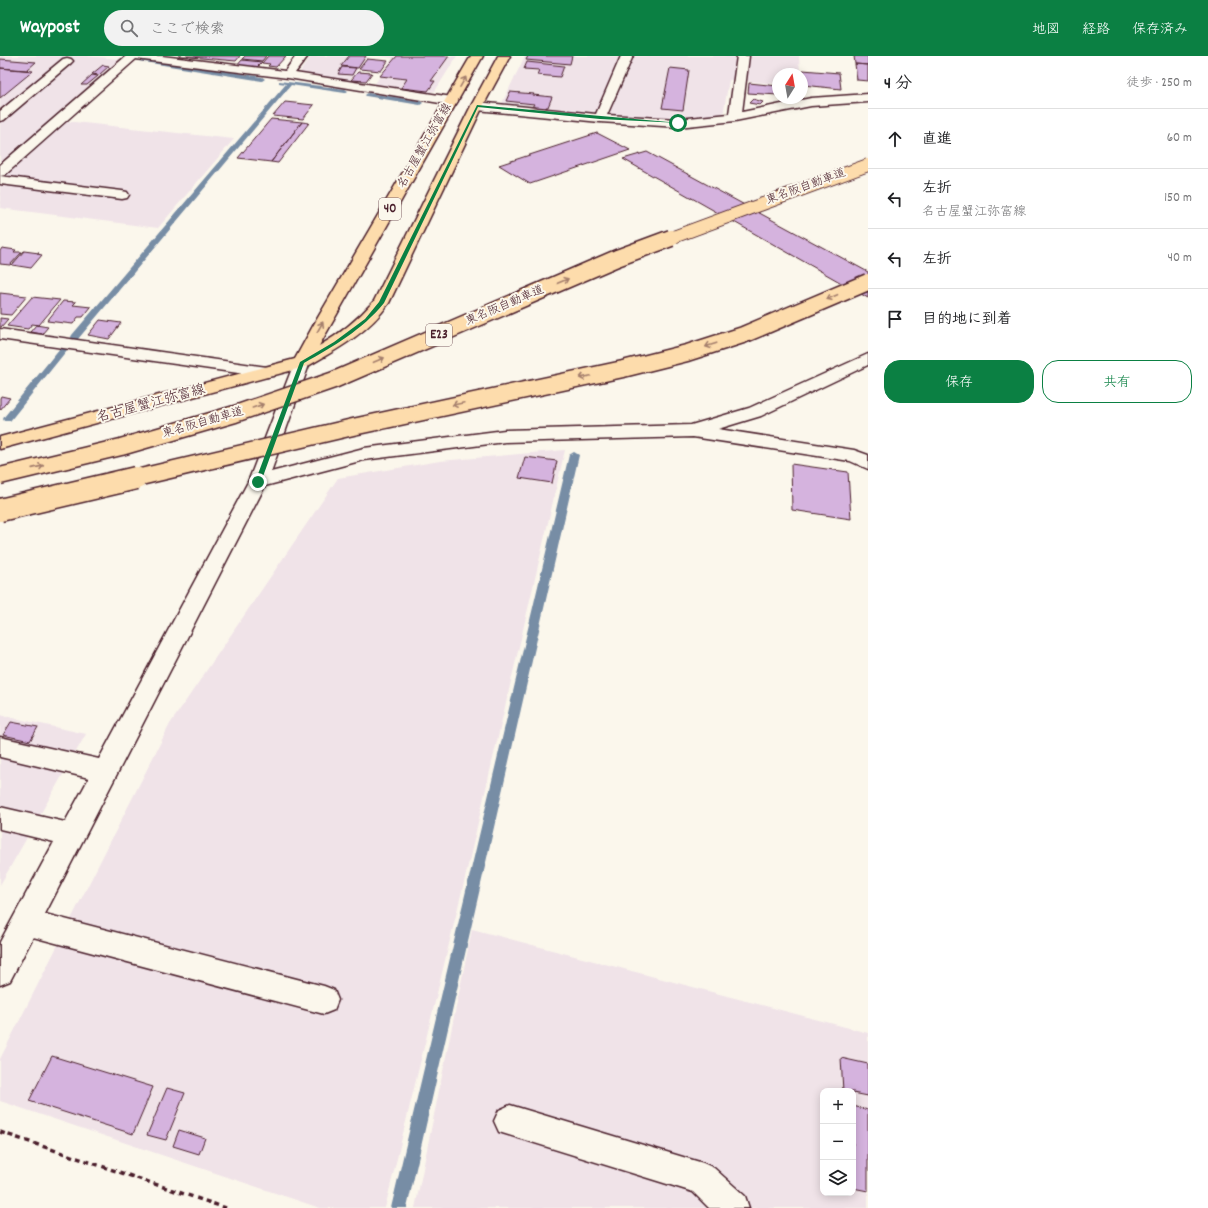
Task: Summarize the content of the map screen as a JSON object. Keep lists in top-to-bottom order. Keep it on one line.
{"streets":{"main road":["名古屋蟹江弥富線","東名阪自動車道","40","E23"]},"north":"top","page":{"header":"Waypost","search":"ここで検索","nav":["地図","経路","保存済み"],"heading":["4 分","徒歩 · 250 m"],"list":[["直進","60 m"],["左折","名古屋蟹江弥富線","150 m"],["左折","40 m"],"目的地に到着"],"buttons":["保存","共有"],"map_buttons":["+","−"]}}
